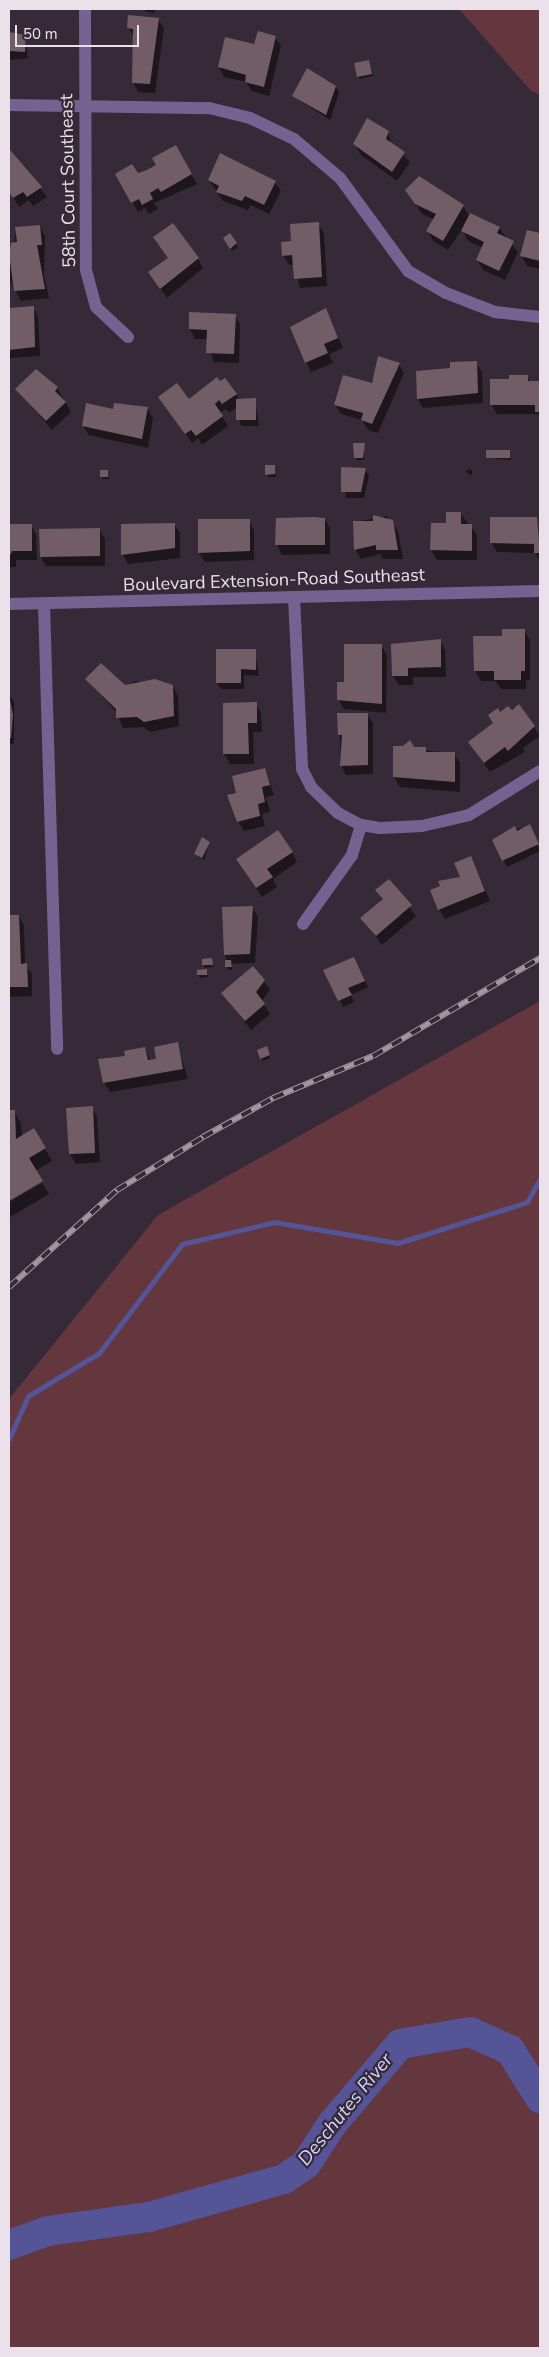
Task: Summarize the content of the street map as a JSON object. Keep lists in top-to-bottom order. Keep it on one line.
{"streets":{"street":["58th Court Southeast","Boulevard Extension-Road Southeast"]},"water":["Deschutes River"],"scale_bar":"50 m"}
